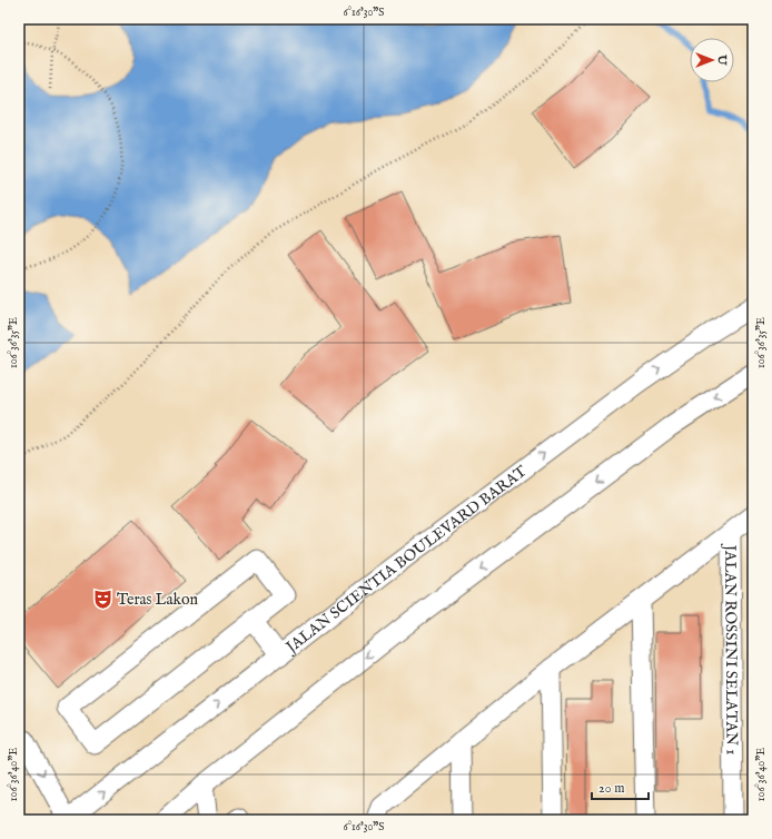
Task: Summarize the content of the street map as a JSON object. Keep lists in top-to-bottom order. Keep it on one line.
{"streets":{"street":["JALAN SCIENTIA BOULEVARD BARAT","JALAN ROSSINI SELATAN 1"]},"places":{"theatre":["Teras Lakon"]},"scale_bar":"20 m","north":"right","coordinates":["6°16'30\"S","106°36'35\"E","106°36'40\"E"]}
